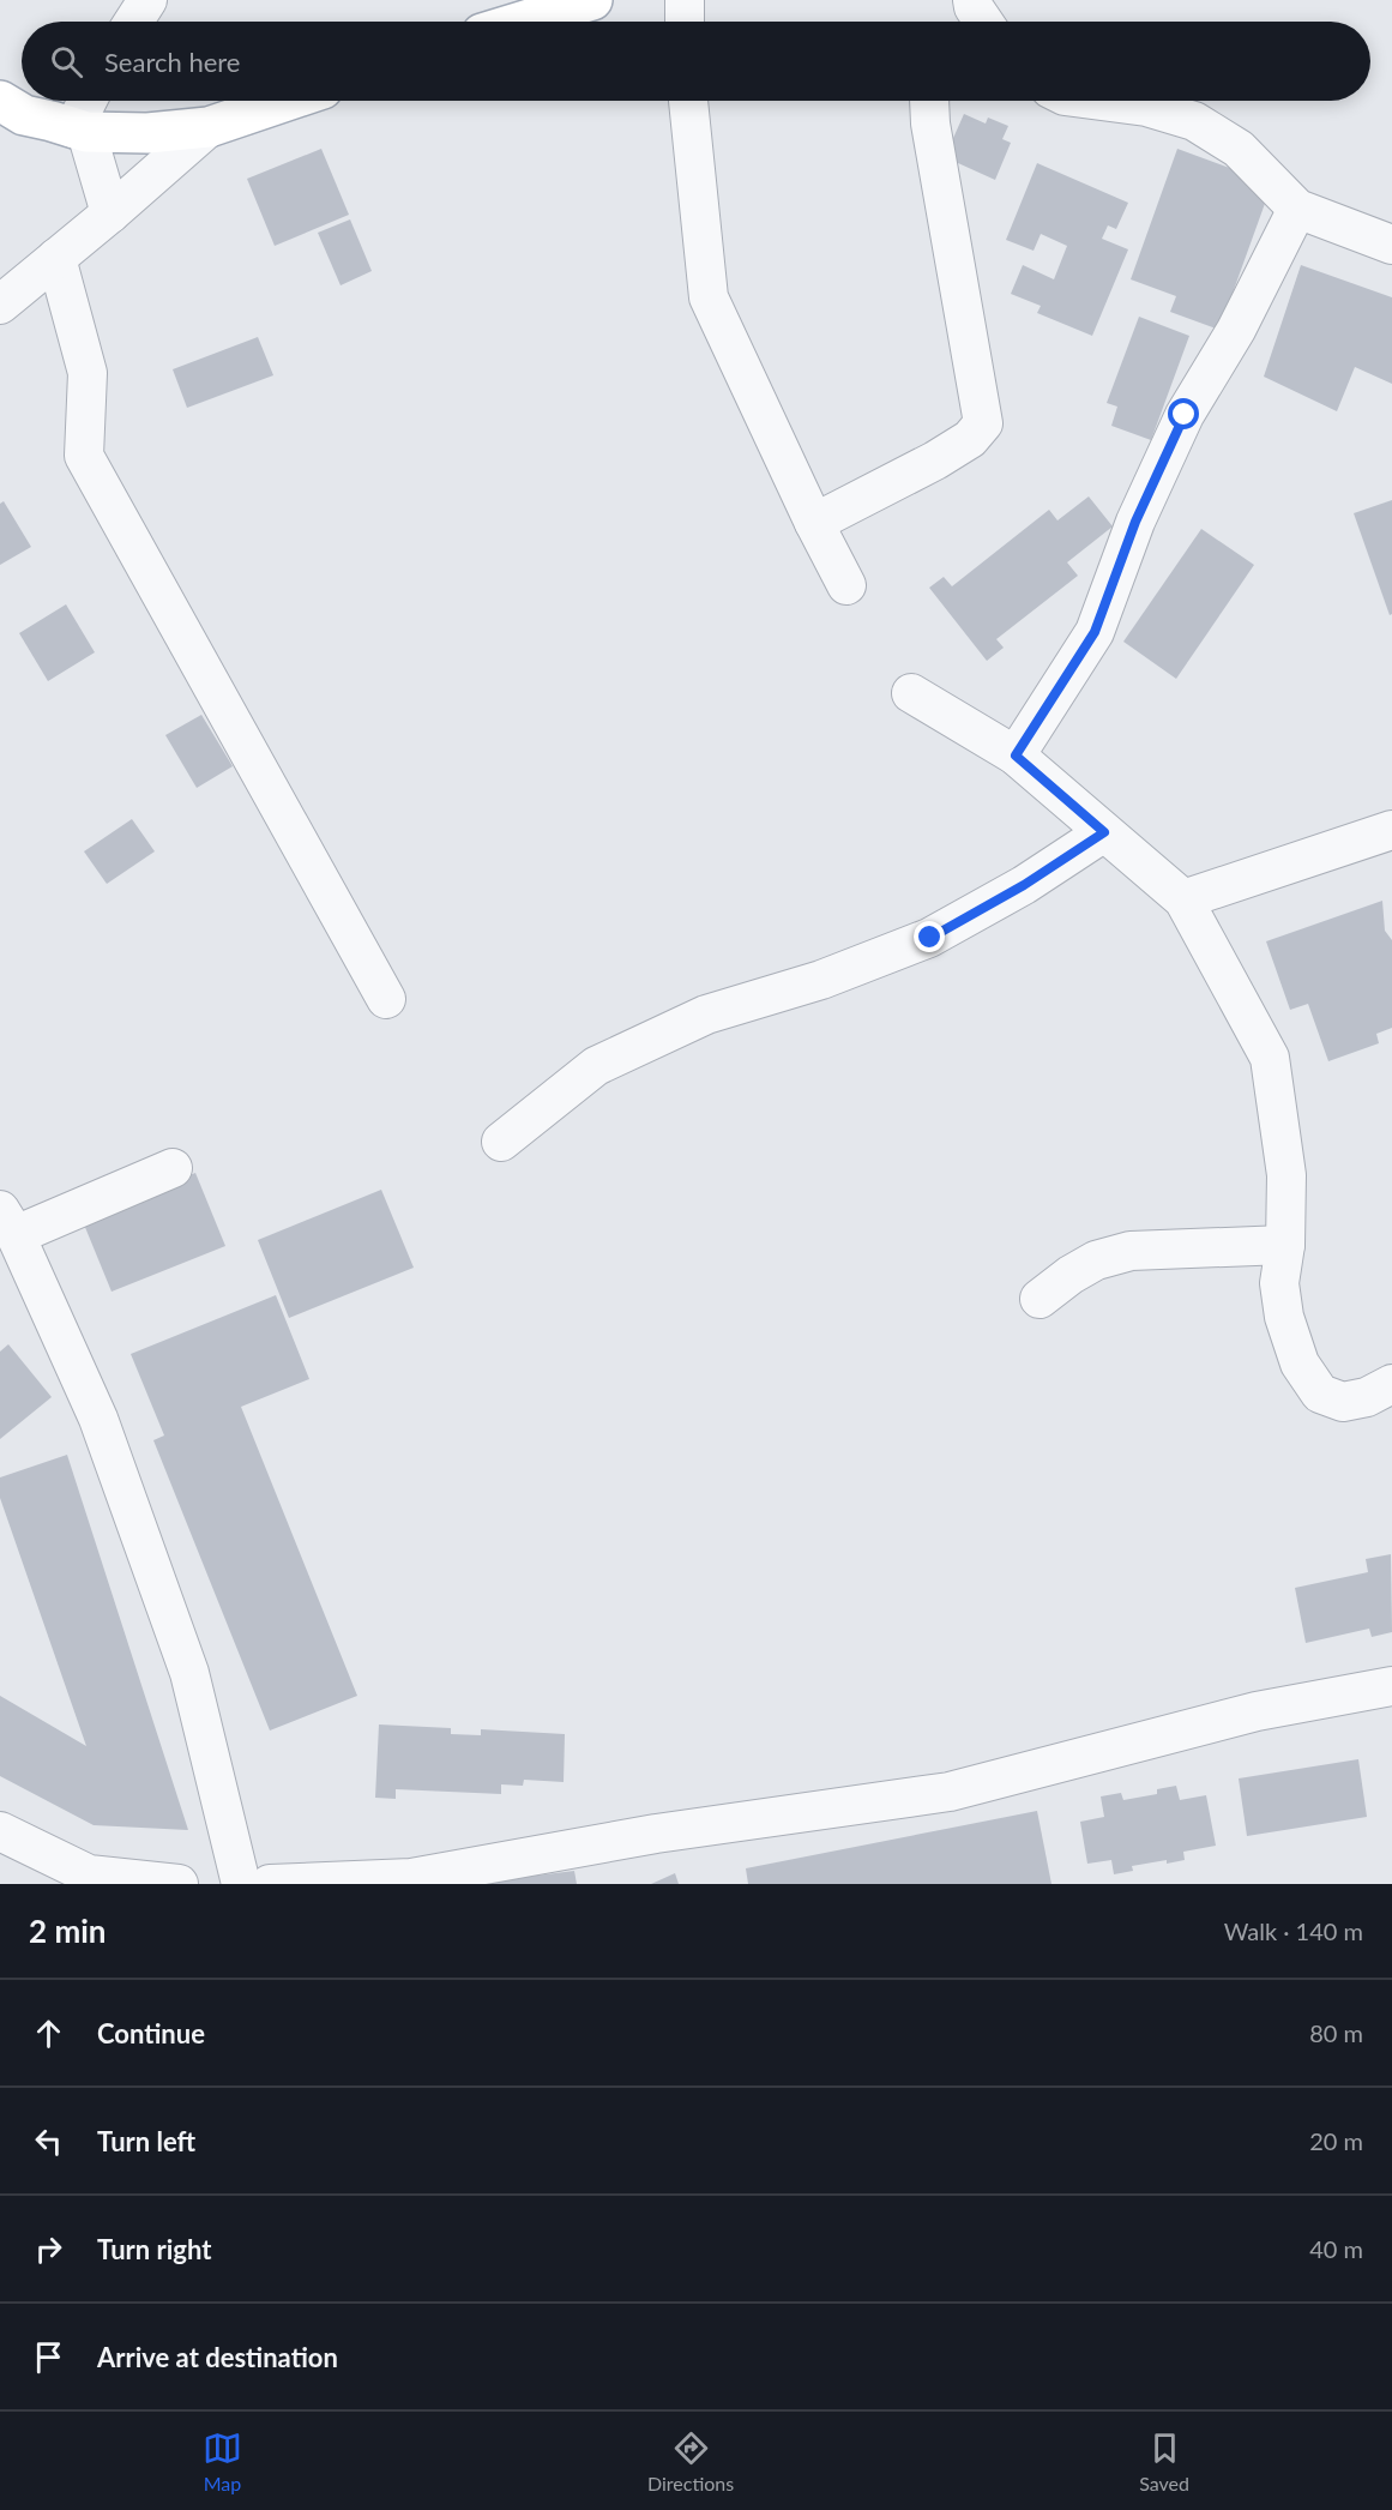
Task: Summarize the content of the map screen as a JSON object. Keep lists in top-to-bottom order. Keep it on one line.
{"page":{"search":"Search here","heading":["2 min","Walk · 140 m"],"list":[["Continue","80 m"],["Turn left","20 m"],["Turn right","40 m"],"Arrive at destination"],"nav":["Map","Directions","Saved"]}}
